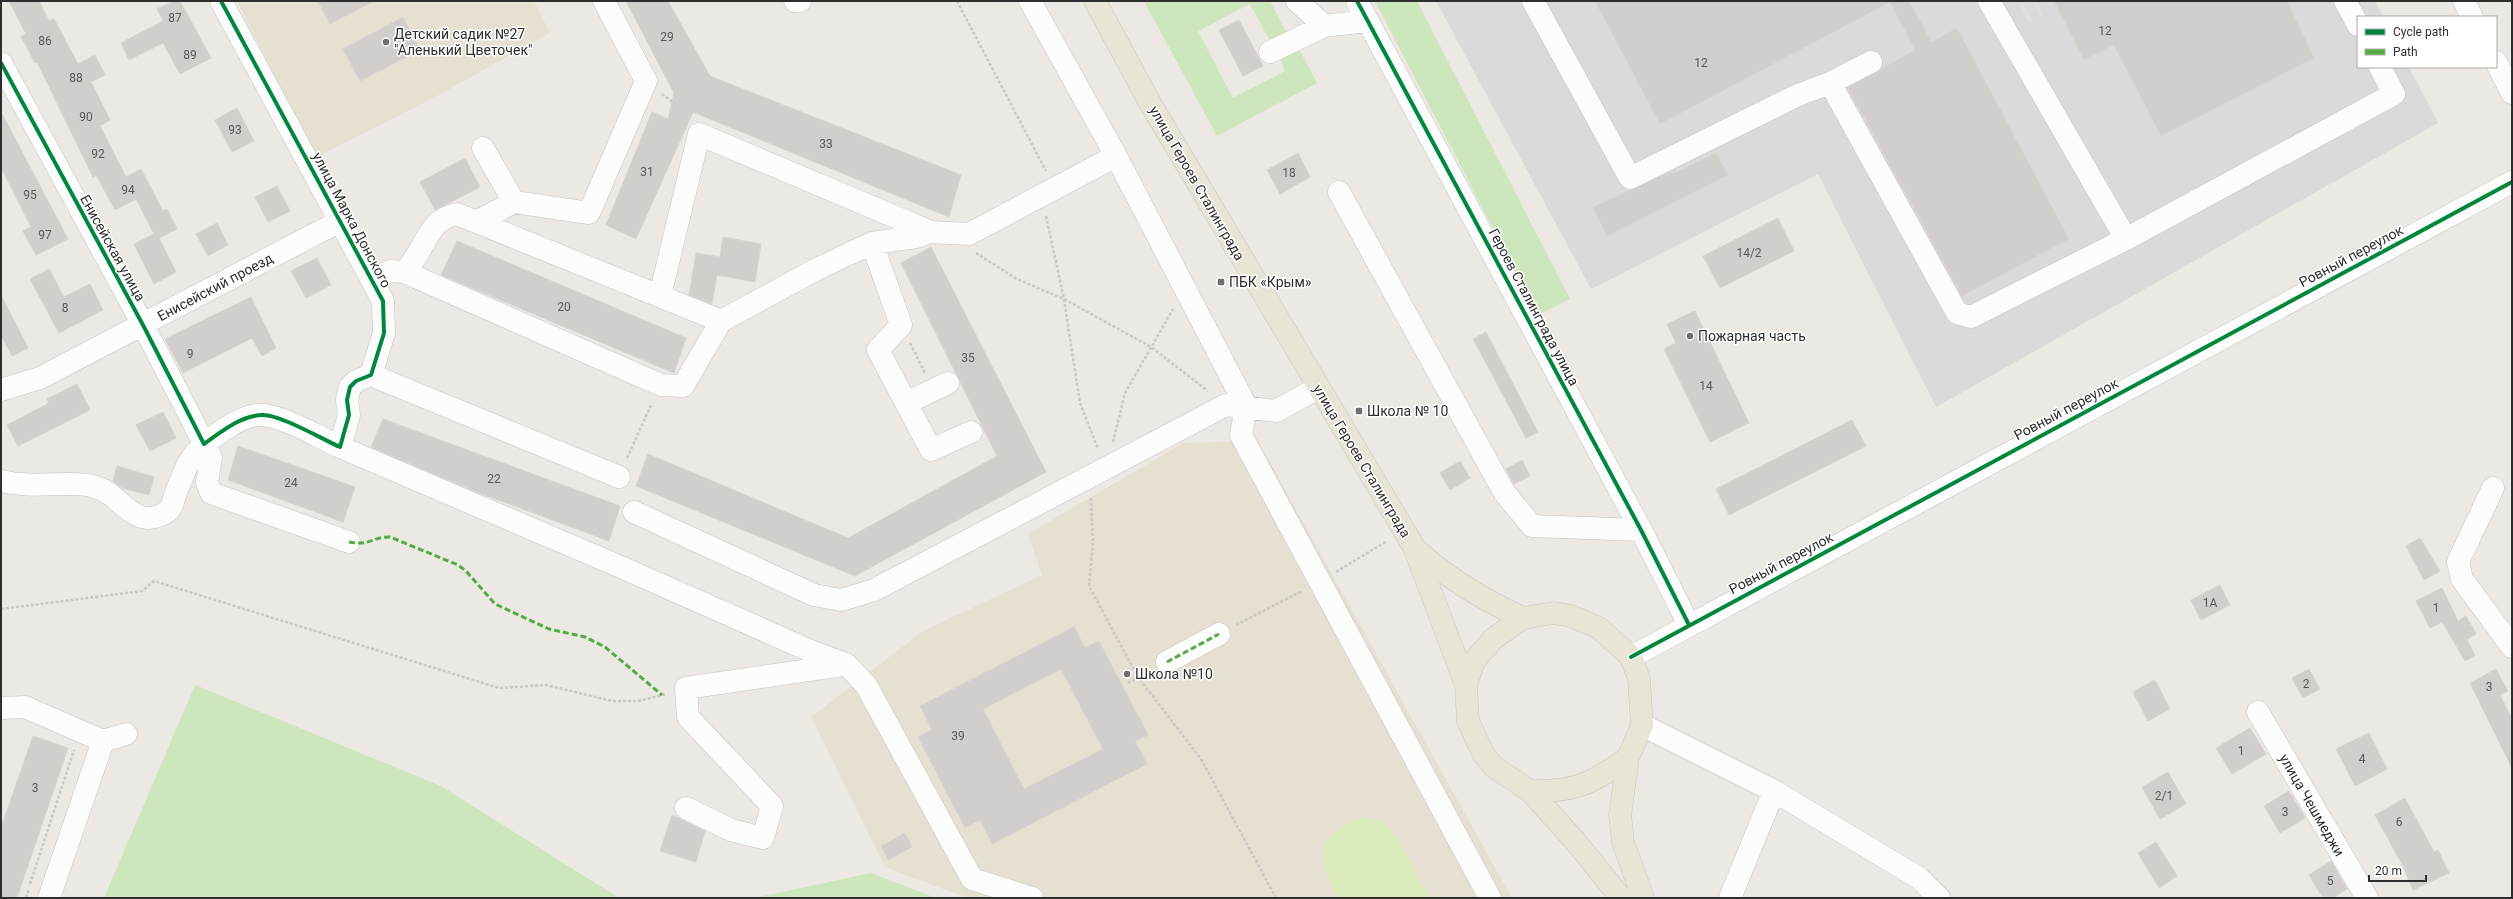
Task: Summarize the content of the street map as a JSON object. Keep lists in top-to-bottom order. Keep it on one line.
{"streets":{"main road":["улица Героев Сталинграда"],"street":["улица Марка Донского","Енисейская улица","Ровный переулок","Енисейский проезд","Героев Сталинграда улица","улица Чешмеджи"]},"crossings":[["улица Марка Донского","Енисейский проезд"],["Енисейская улица","Енисейский проезд"],["Ровный переулок","Героев Сталинграда улица"]],"places":{"other":["Детский садик №27 \"Аленький Цветочек\"","Пожарная часть","Школа №10"],"transit":["ПБК «Крым»","Школа № 10"]},"house_numbers":["87","12","29","86","89","12","88","90","93","33","92","31","18","94","95","97","14/2","20","8","9","35","14","22","24","1А","1","2","3","39","1","4","3","2/1","3","6","5"],"legend":["Cycle path","Path"],"scale_bar":"20 m"}
